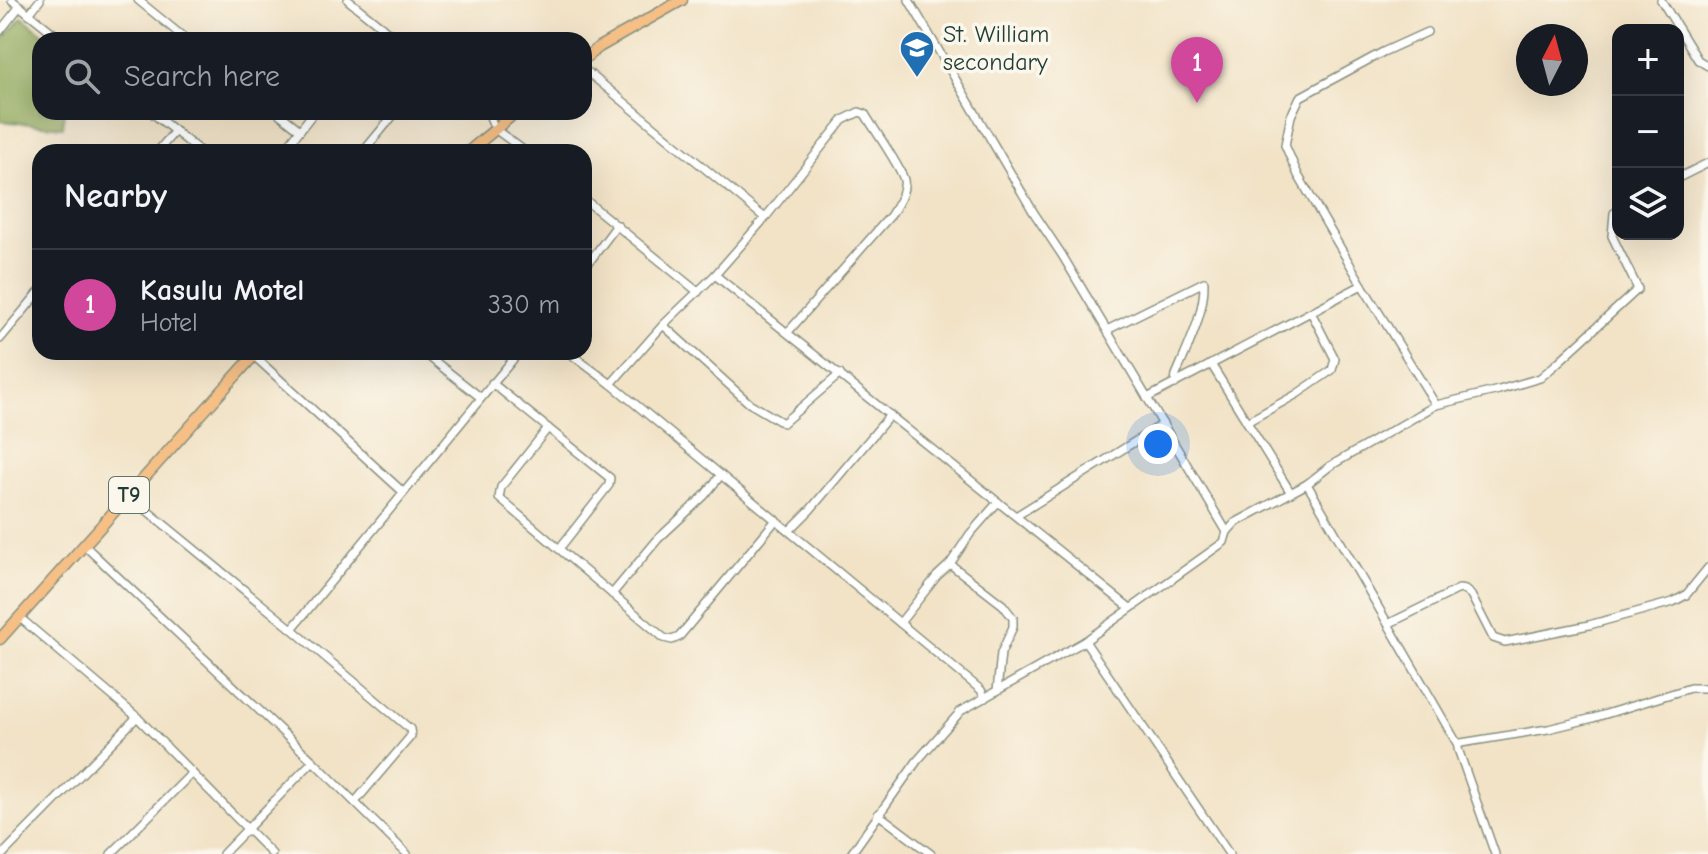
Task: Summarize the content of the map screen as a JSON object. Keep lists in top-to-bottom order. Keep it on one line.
{"streets":{"highway":["T9"]},"places":{"school or university":["St. William secondary"]},"north":"top","page":{"map_buttons":["+","−"],"search":"Search here","pins":"1","heading":"Nearby","list":[{"mark":"1","name":"Kasulu Motel","note":"Hotel","value":"330 m"}]}}
